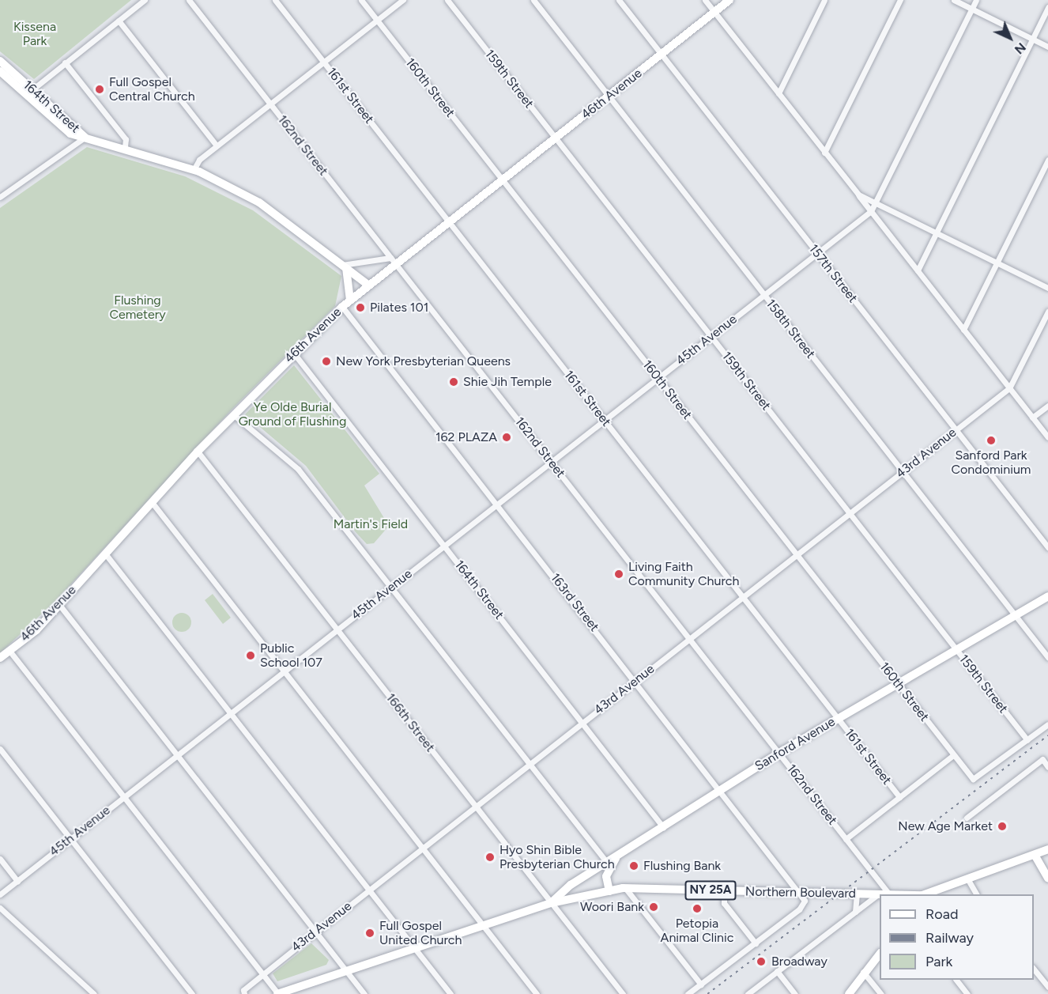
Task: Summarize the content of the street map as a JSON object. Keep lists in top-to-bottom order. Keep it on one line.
{"streets":{"street":["159th Street","160th Street","46th Avenue","161st Street","164th Street","162nd Street","157th Street","158th Street","45th Avenue","43rd Avenue","163rd Street","166th Street","Sanford Avenue","NY 25A","Northern Boulevard"]},"crossings":[["159th Street","160th Street"],["159th Street","46th Avenue"],["159th Street","45th Avenue"],["159th Street","43rd Avenue"],["159th Street","Sanford Avenue"],["160th Street","46th Avenue"],["160th Street","45th Avenue"],["160th Street","43rd Avenue"],["160th Street","Sanford Avenue"],["46th Avenue","161st Street"],["46th Avenue","164th Street"],["46th Avenue","162nd Street"],["46th Avenue","157th Street"],["46th Avenue","158th Street"],["46th Avenue","163rd Street"],["46th Avenue","166th Street"],["161st Street","45th Avenue"],["161st Street","43rd Avenue"],["161st Street","Sanford Avenue"],["164th Street","45th Avenue"],["164th Street","43rd Avenue"],["164th Street","Sanford Avenue"],["162nd Street","45th Avenue"],["162nd Street","43rd Avenue"],["162nd Street","Sanford Avenue"],["157th Street","45th Avenue"],["157th Street","43rd Avenue"],["158th Street","45th Avenue"],["158th Street","43rd Avenue"],["158th Street","Sanford Avenue"],["45th Avenue","163rd Street"],["45th Avenue","166th Street"],["43rd Avenue","163rd Street"],["43rd Avenue","166th Street"],["163rd Street","Sanford Avenue"],["163rd Street","Northern Boulevard"],["166th Street","Sanford Avenue"],["166th Street","Northern Boulevard"],["Sanford Avenue","Northern Boulevard"]],"parks":["Kissena Park","Flushing Cemetery","Ye Olde Burial Ground of Flushing","Martin's Field"],"places":["Full Gospel Central Church","Pilates 101","New York Presbyterian Queens","Shie Jih Temple","162 PLAZA","Sanford Park Condominium","Living Faith Community Church","Public School 107","New Age Market","Hyo Shin Bible Presbyterian Church","Flushing Bank","Woori Bank","Petopia Animal Clinic","Full Gospel United Church","Broadway"],"legend":["Road","Railway","Park"],"north":"bottom right"}
